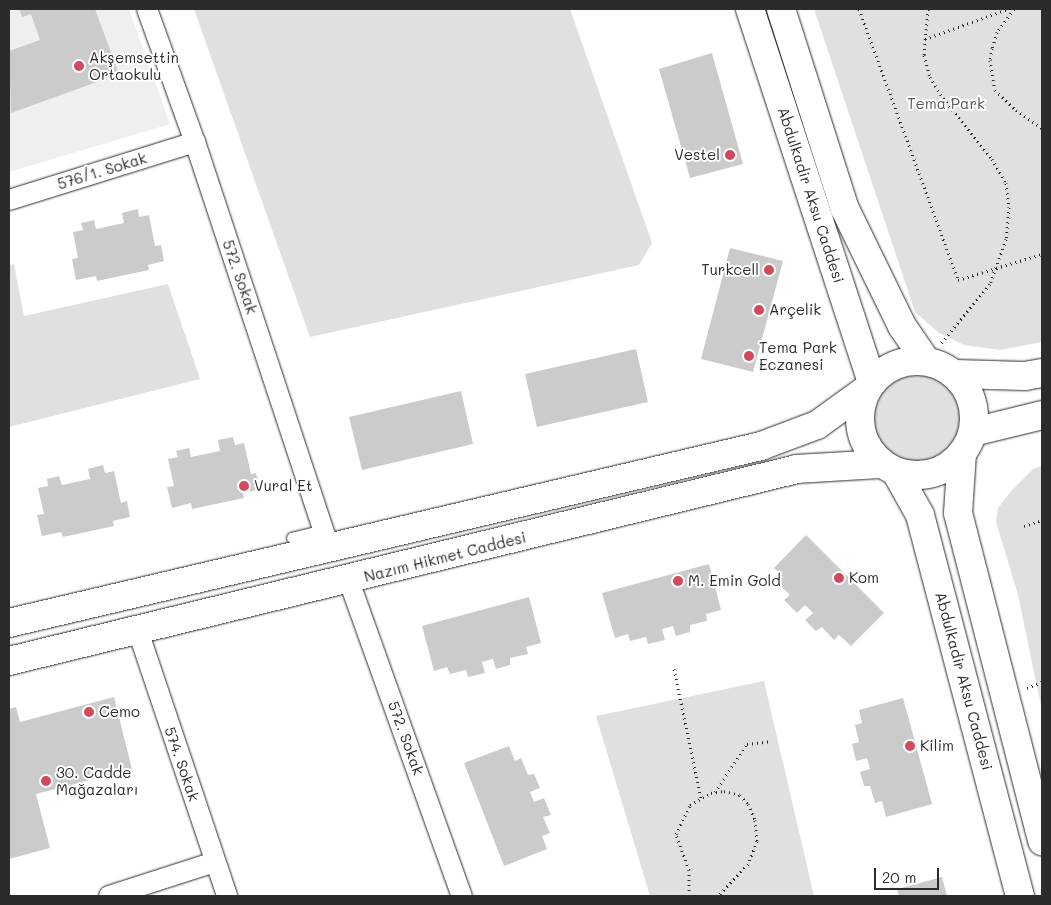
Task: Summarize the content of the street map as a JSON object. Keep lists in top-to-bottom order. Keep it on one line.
{"streets":{"main road":["Abdulkadir Aksu Caddesi","Nazım Hikmet Caddesi"],"street":["576/1. Sokak","572. Sokak","574. Sokak"]},"crossings":[["576/1. Sokak","572. Sokak"],["Abdulkadir Aksu Caddesi","Nazım Hikmet Caddesi"],["572. Sokak","Nazım Hikmet Caddesi"],["Nazım Hikmet Caddesi","574. Sokak"]],"parks":["Tema Park"],"places":["Akşemsettin Ortaokulu","Vestel","Turkcell","Arçelik","Tema Park Eczanesi","Vural Et","Kom","M. Emin Gold","Cemo","Kilim","30. Cadde Mağazaları"],"scale_bar":"20 m"}
